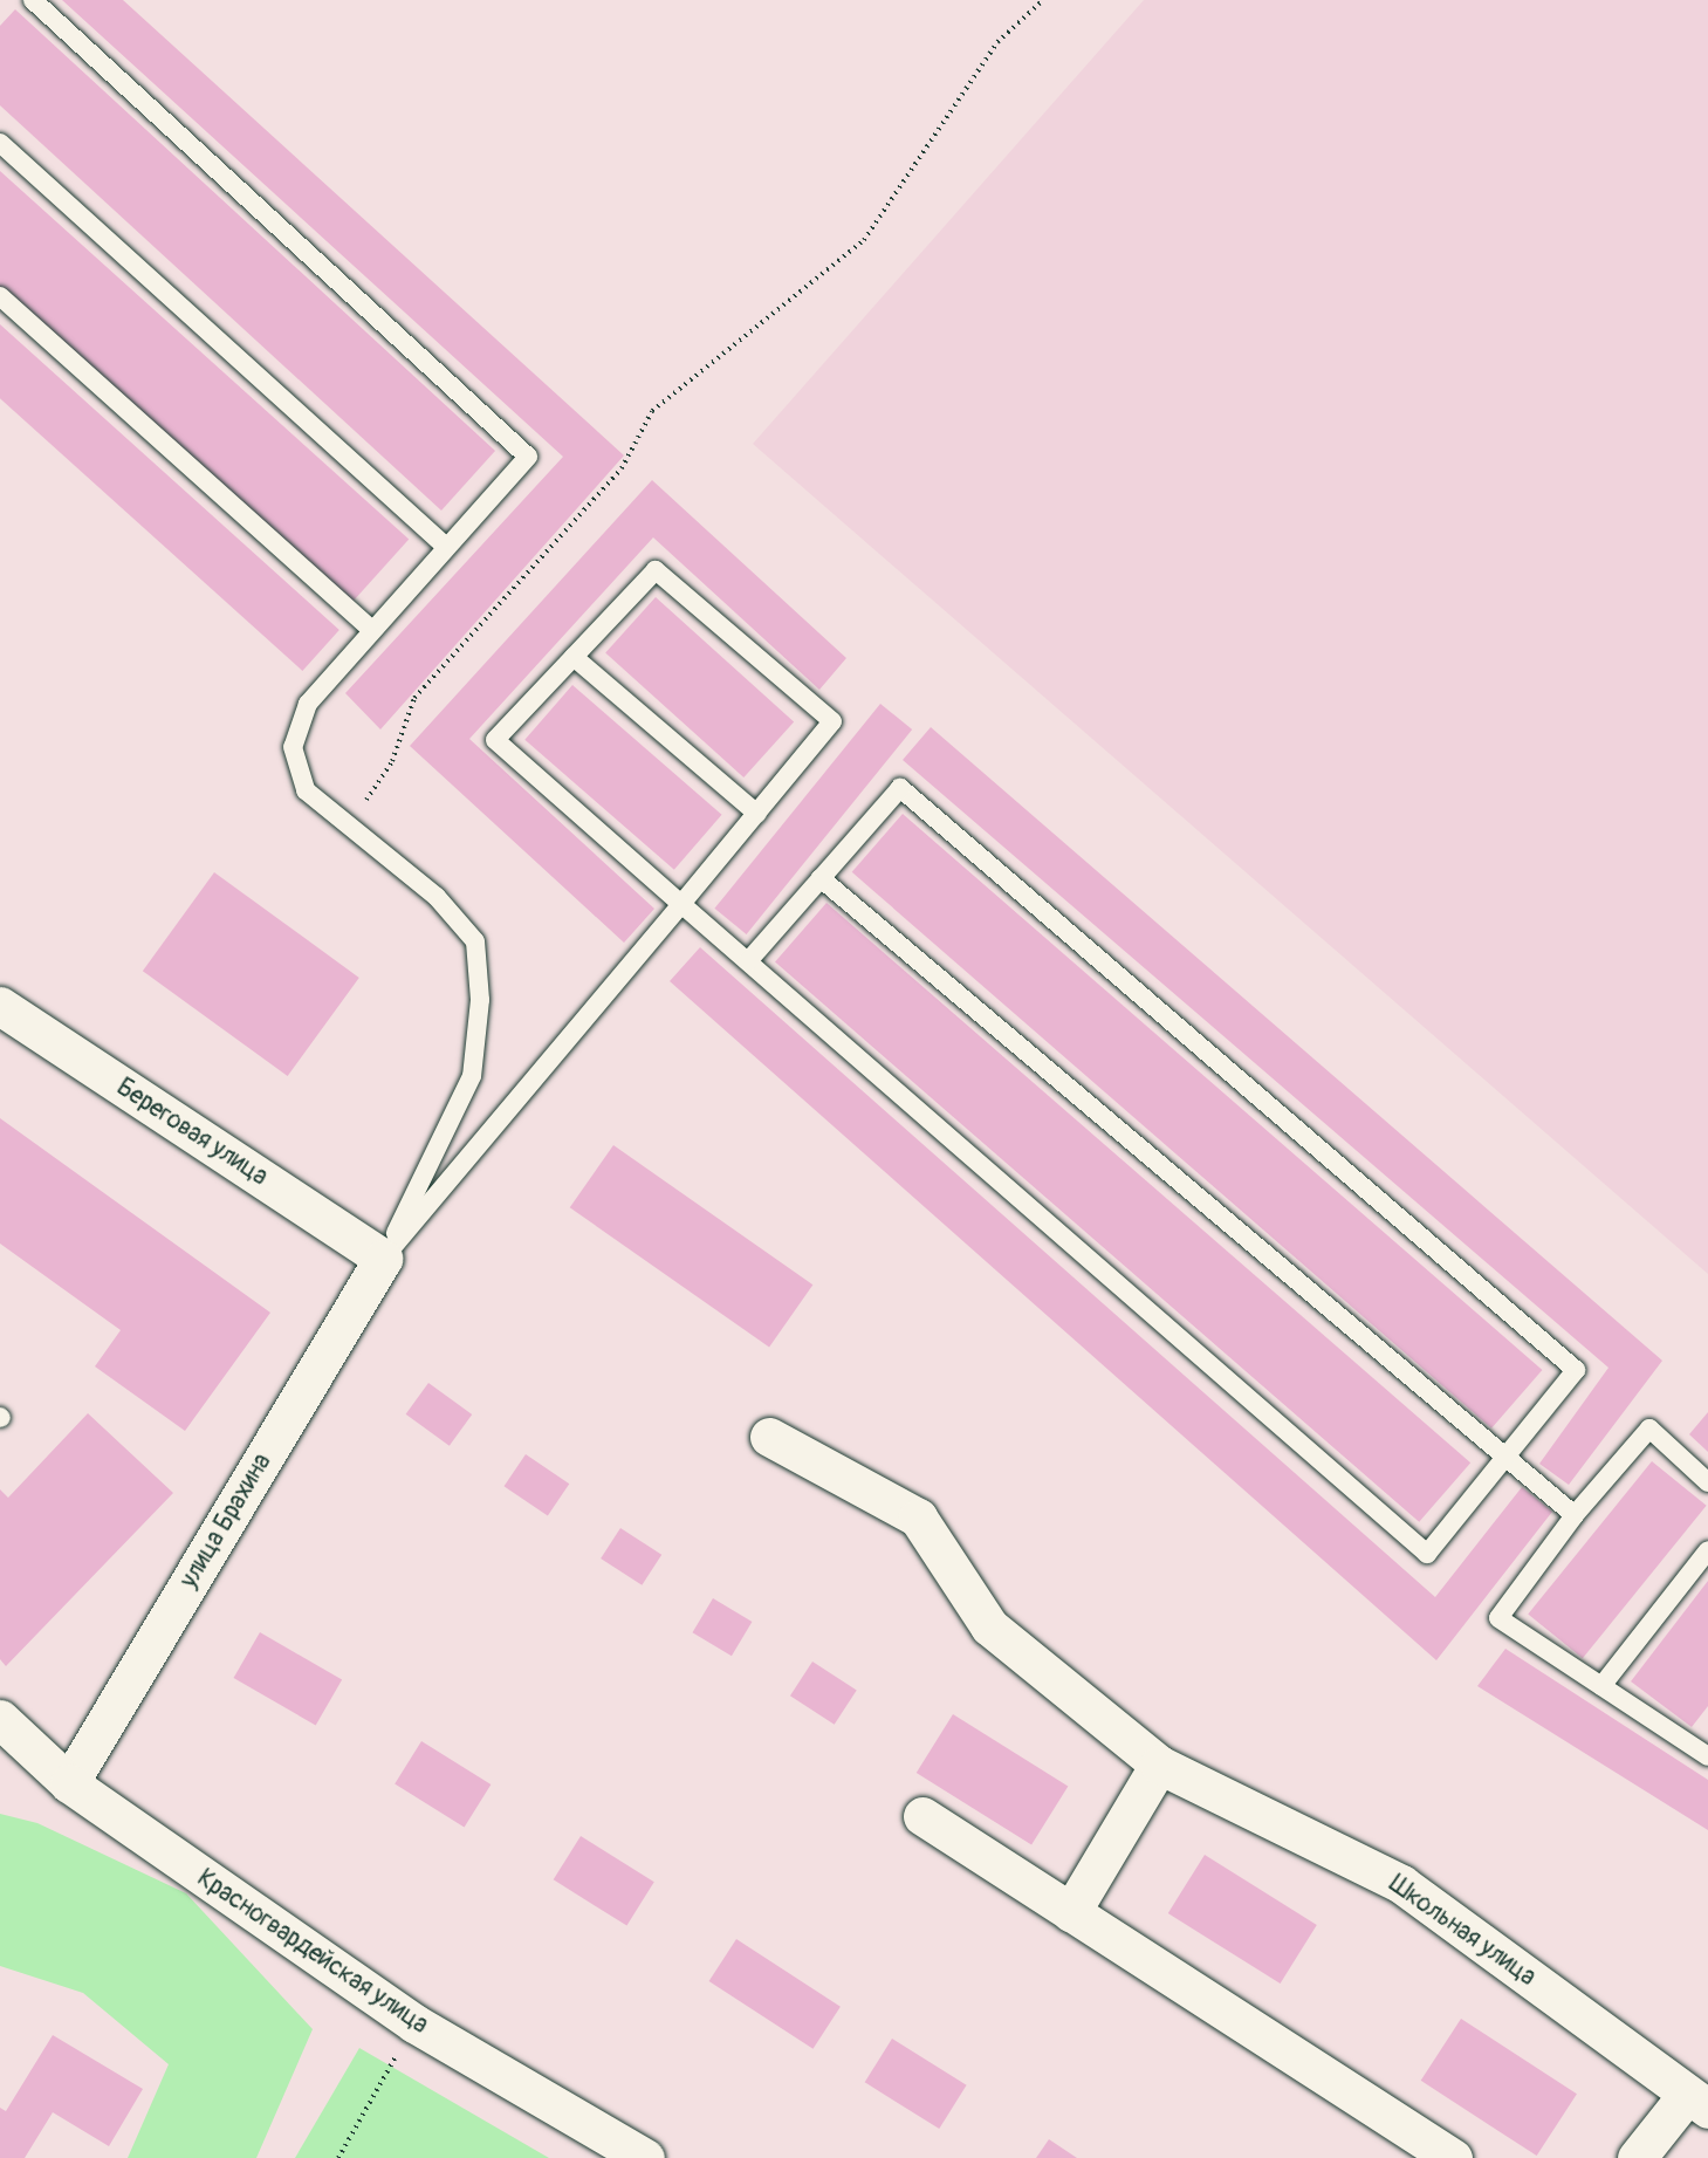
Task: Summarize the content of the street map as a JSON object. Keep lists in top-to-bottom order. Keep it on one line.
{"streets":{"street":["Береговая улица","улица Брахина","Школьная улица","Красногвардейская улица"]},"crossings":[["Береговая улица","улица Брахина"],["улица Брахина","Красногвардейская улица"]]}
